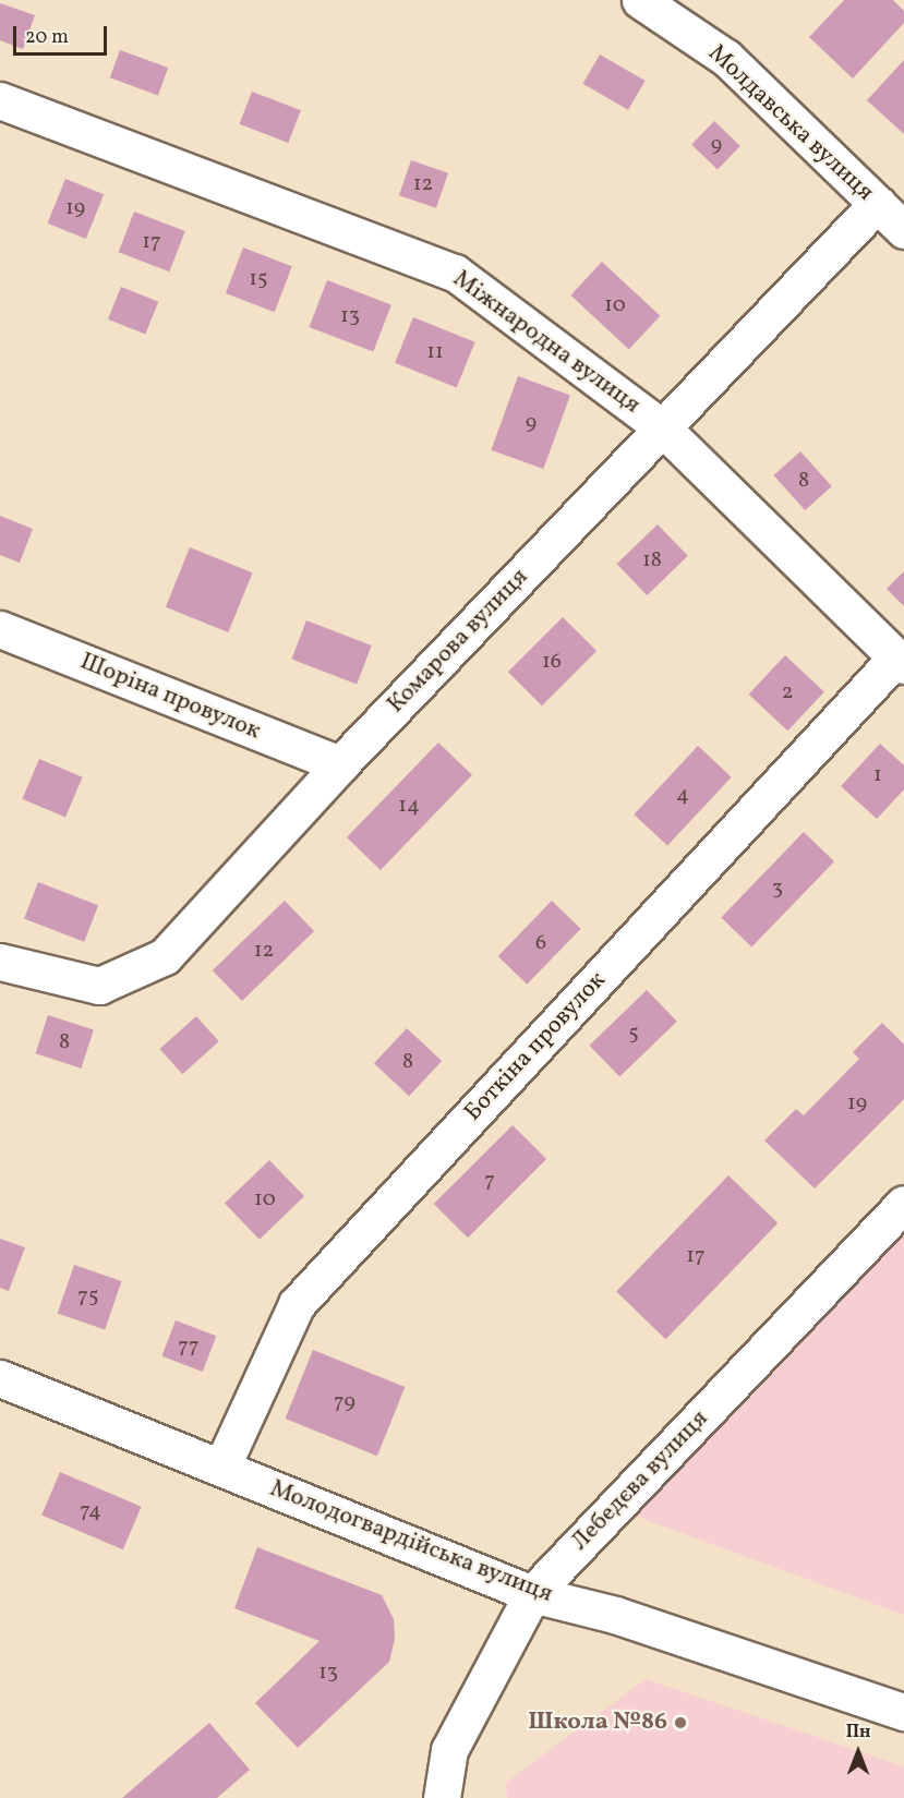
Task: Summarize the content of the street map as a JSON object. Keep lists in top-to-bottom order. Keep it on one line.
{"streets":{"street":["Молдавська вулиця","Міжнародна вулиця","Комарова вулиця","Шоріна провулок","Боткіна провулок","Лебедєва вулиця","Молодогвардійська вулиця"]},"crossings":[["Молдавська вулиця","Комарова вулиця"],["Міжнародна вулиця","Комарова вулиця"],["Міжнародна вулиця","Боткіна провулок"],["Комарова вулиця","Шоріна провулок"],["Боткіна провулок","Молодогвардійська вулиця"],["Лебедєва вулиця","Молодогвардійська вулиця"]],"places":["Школа №86"],"house_numbers":["9","12","19","17","15","10","13","11","9","8","18","16","2","1","4","14","3","6","12","5","8","8","19","7","10","17","75","77","79","74","13"],"scale_bar":"20 m","north":"top"}
